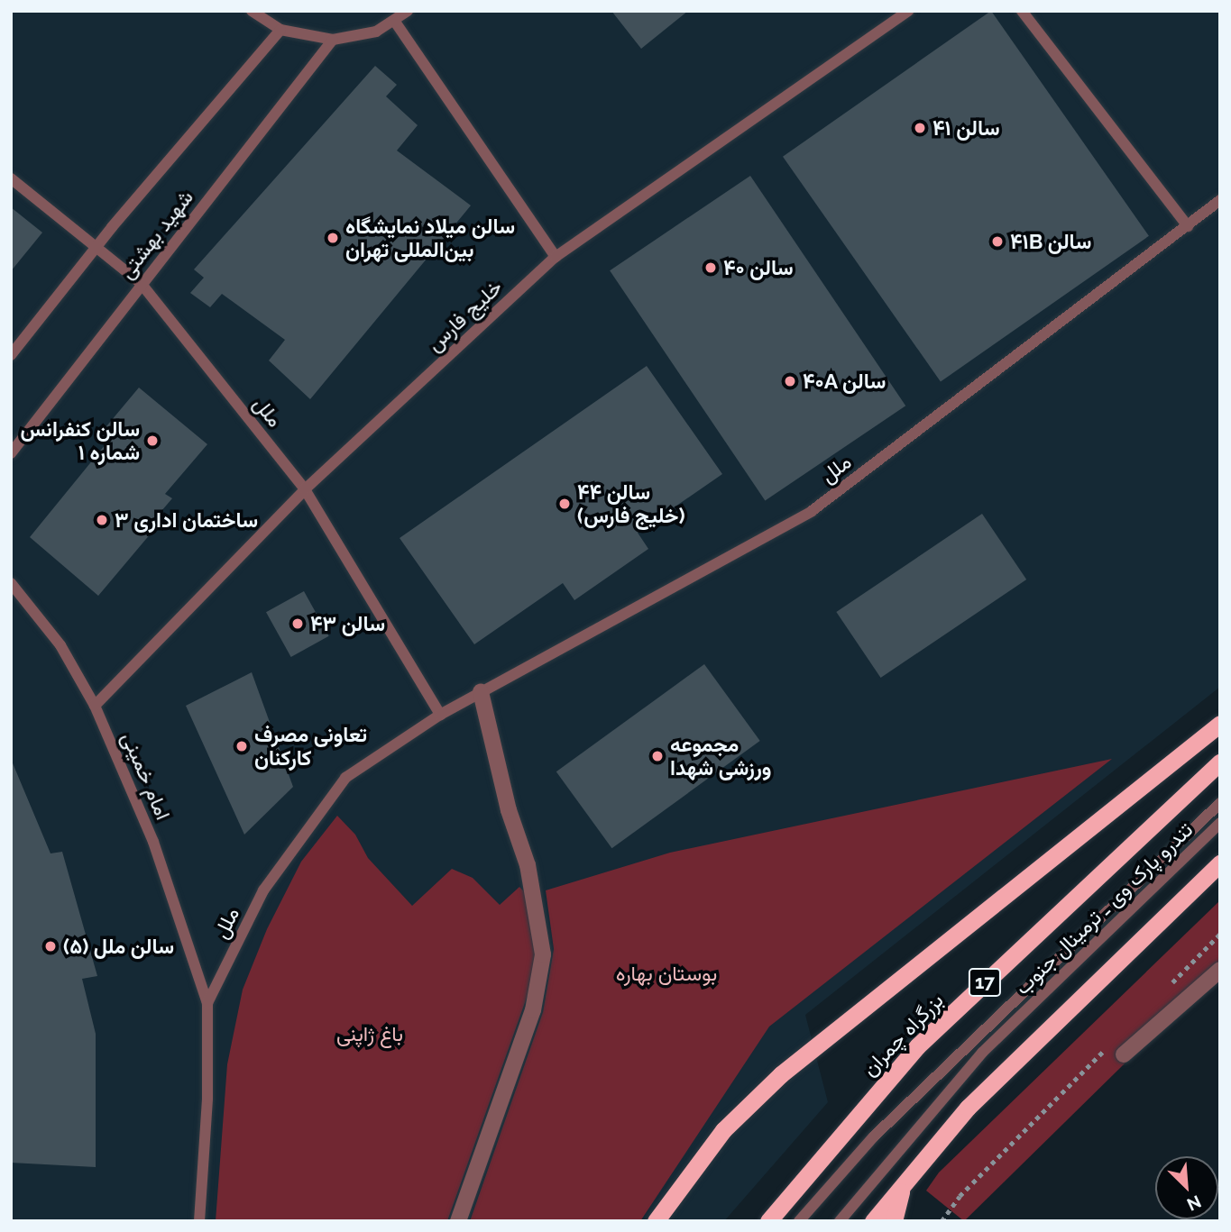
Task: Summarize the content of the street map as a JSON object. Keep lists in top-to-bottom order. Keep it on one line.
{"streets":{"highway":["17","بزرگراه چمران"],"lane":["شهید بهشتی","خلیج فارس","ملل","امام خمینی","تندرو پارک وی ـ ترمینال جنوب"]},"crossings":[["شهید بهشتی","ملل"],["خلیج فارس","ملل"],["خلیج فارس","امام خمینی"],["ملل","امام خمینی"]],"parks":["بوستان بهاره","باغ ژاپنی"],"places":["سالن ۴۱","سالن میلاد نمایشگاه بین‌المللی تهران","۴۱B سالن","سالن ۴۰","۴۰A سالن","سالن کنفرانس شماره ۱","سالن ۴۴ (خلیج فارس)","ساختمان اداری ۳","سالن ۴۳","تعاونی مصرف کارکنان","مجموعه ورزشی شهدا","(۵) سالن ملل"],"north":"bottom right"}
